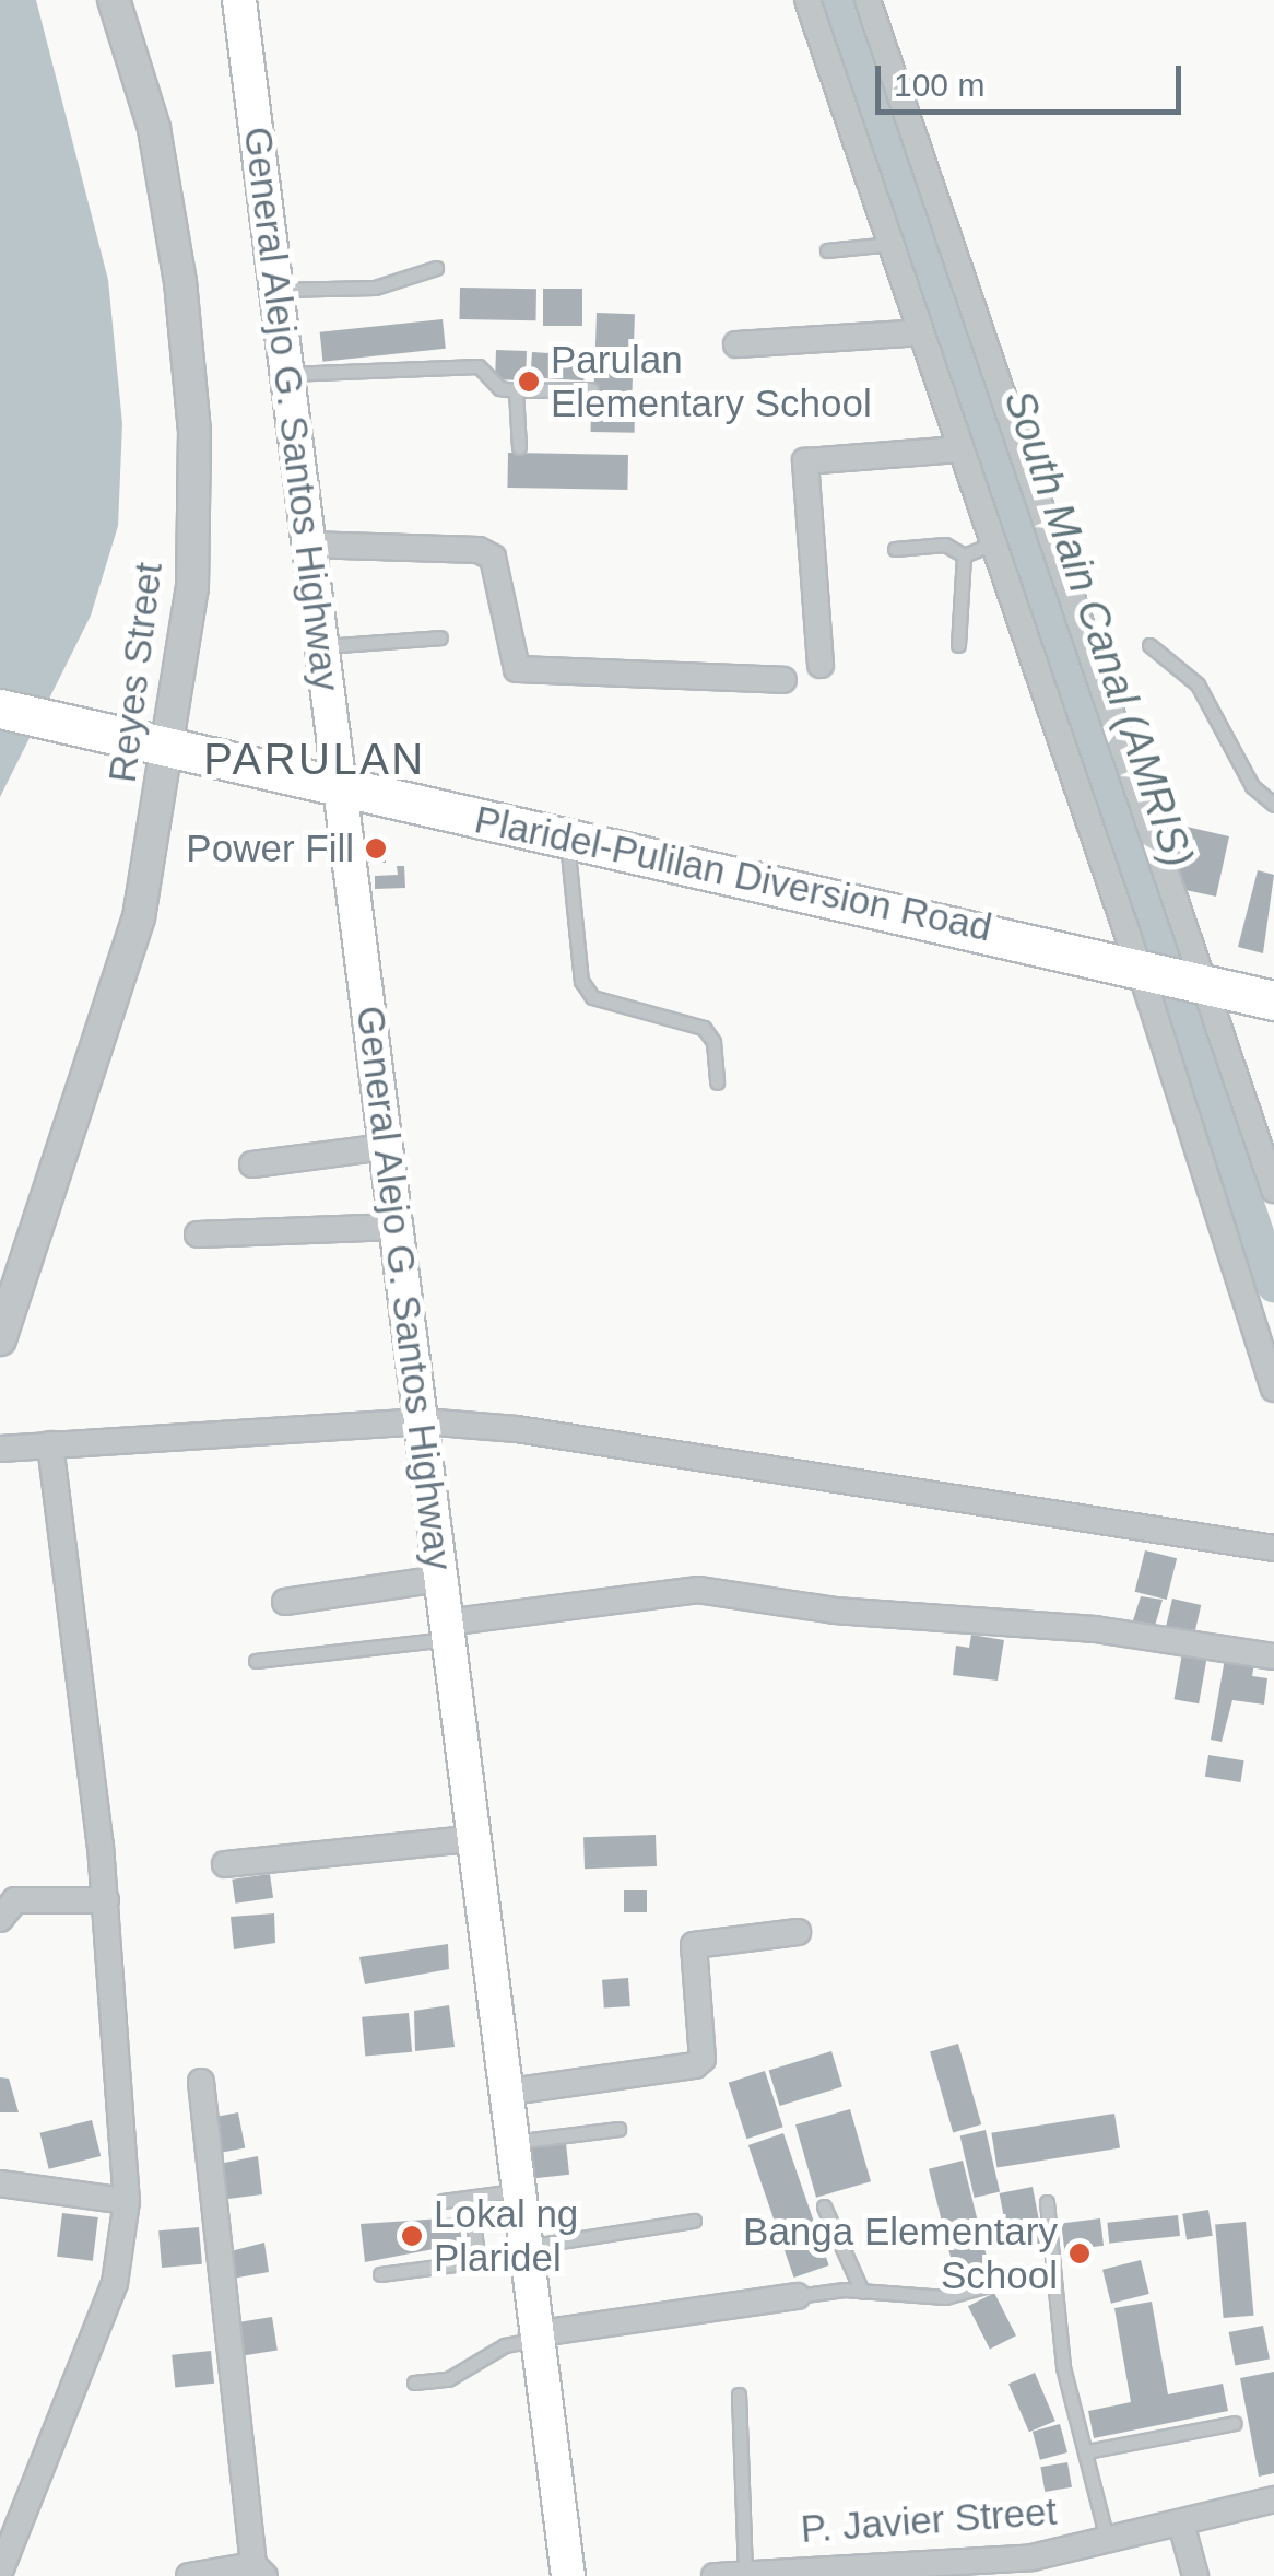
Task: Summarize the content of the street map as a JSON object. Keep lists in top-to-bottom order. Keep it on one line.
{"streets":{"highway":["Plaridel-Pulilan Diversion Road"],"main road":["General Alejo G. Santos Highway"],"street":["Reyes Street","P. Javier Street"]},"crossings":[["General Alejo G. Santos Highway","Plaridel-Pulilan Diversion Road"],["Reyes Street","Plaridel-Pulilan Diversion Road"]],"districts":["PARULAN"],"water":["South Main Canal (AMRIS)"],"places":["Parulan Elementary School","Power Fill","Lokal ng Plaridel","Banga Elementary School"],"scale_bar":"100 m"}
